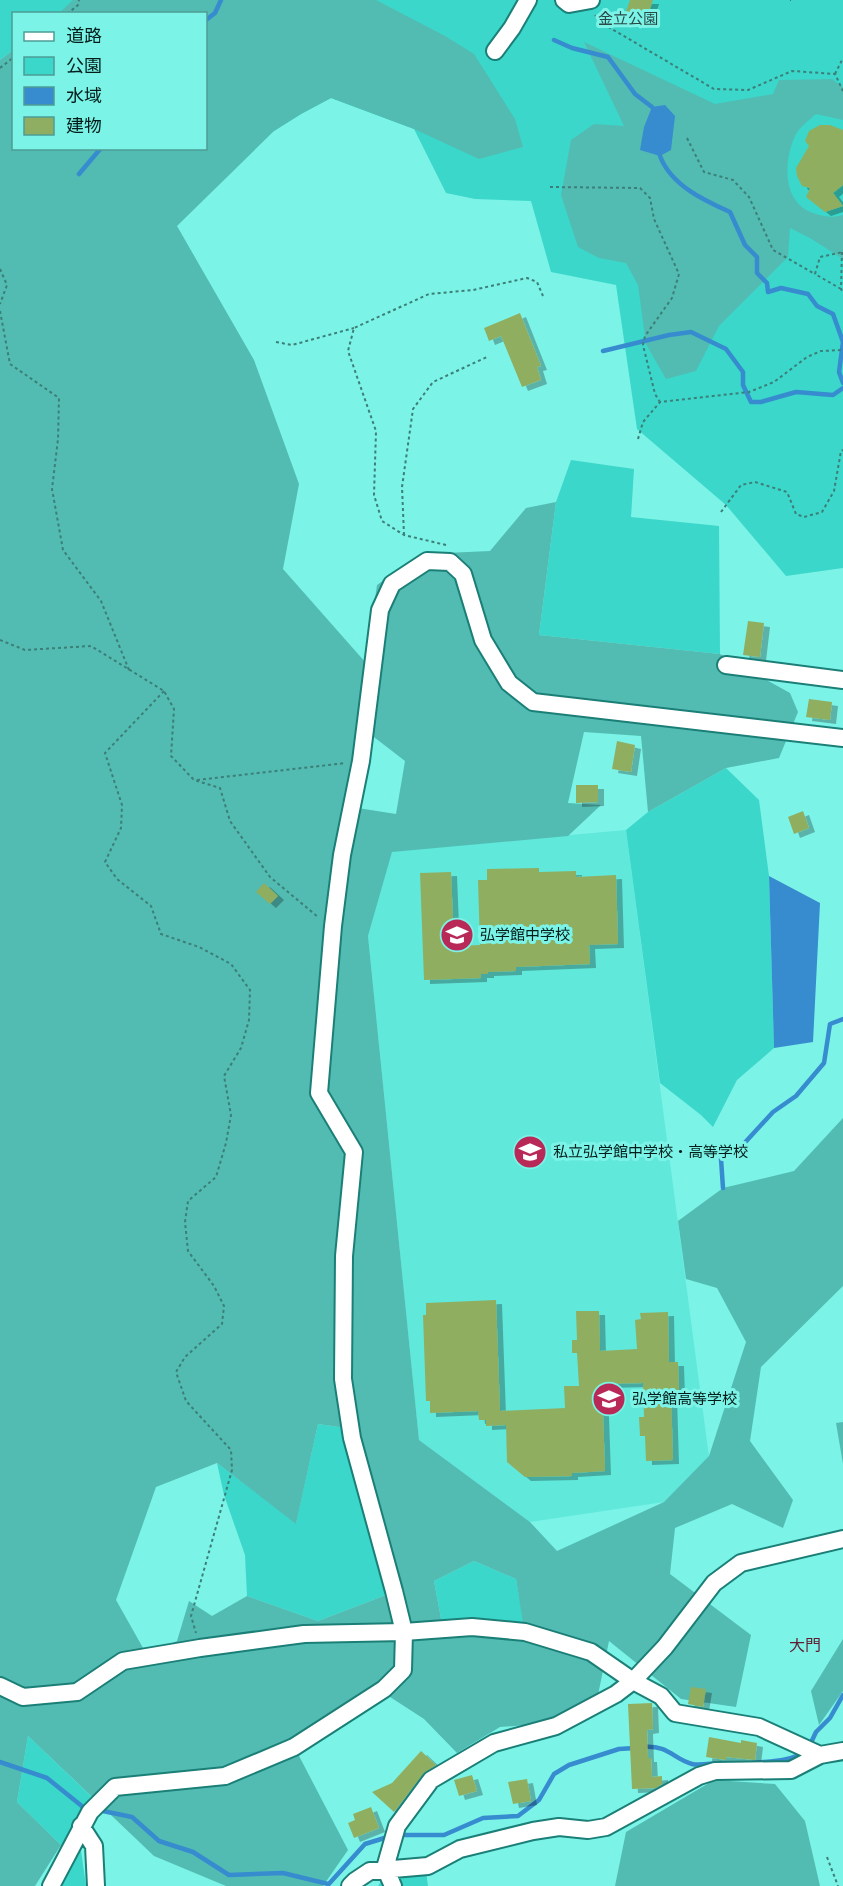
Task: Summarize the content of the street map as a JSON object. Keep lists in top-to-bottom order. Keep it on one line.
{"districts":["大門"],"parks":["金立公園"],"places":{"school or university":["弘学館中学校","私立弘学館中学校・高等学校","弘学館高等学校"]},"legend":["道路","公園","水域","建物"]}
